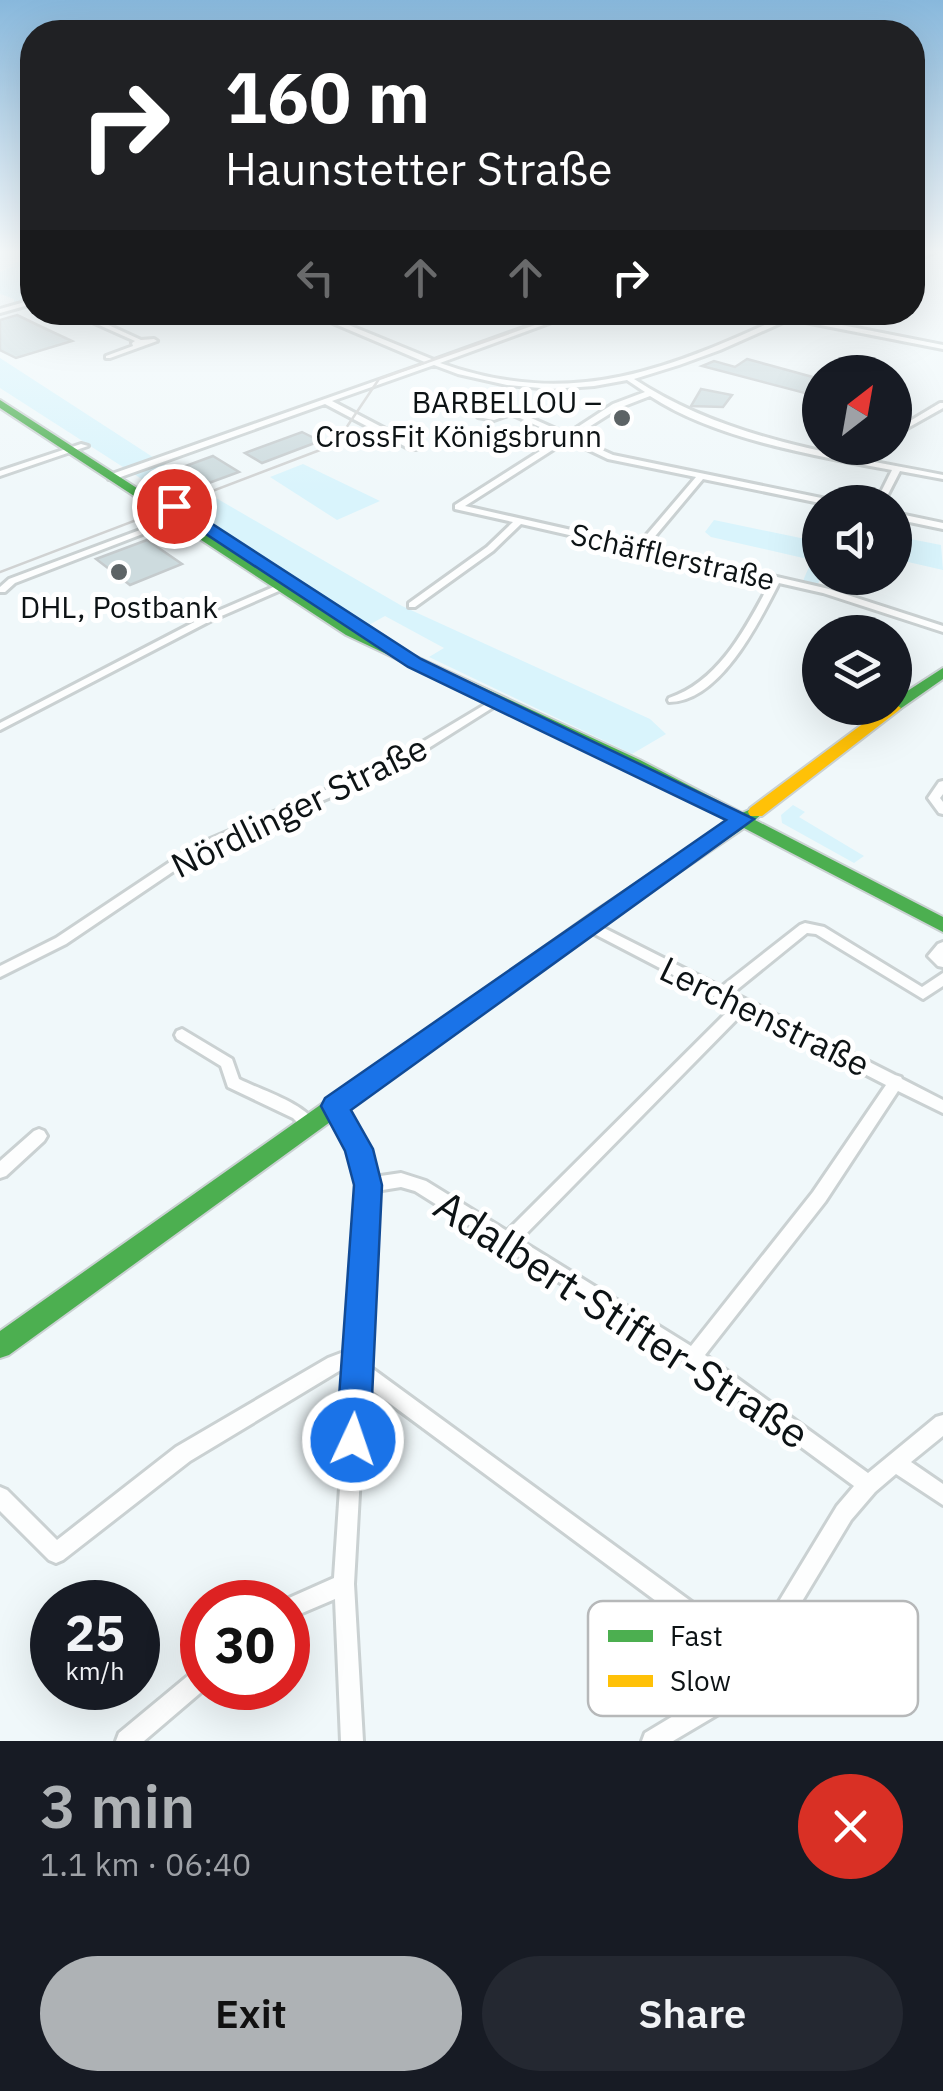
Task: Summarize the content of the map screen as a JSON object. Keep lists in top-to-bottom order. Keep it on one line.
{"streets":{"street":["Schäfflerstraße","Nördlinger Straße","Lerchenstraße","Adalbert-Stifter-Straße"]},"places":["BARBELLOU – CrossFit Königsbrunn","DHL, Postbank"],"legend":["Fast","Slow"],"north":"top right","page":{"turn":["160 m","Haunstetter Straße"],"speed":"25 km/h","limit":"30","heading":["3 min","1.1 km · 06:40"],"buttons":["Exit","Share"]}}
